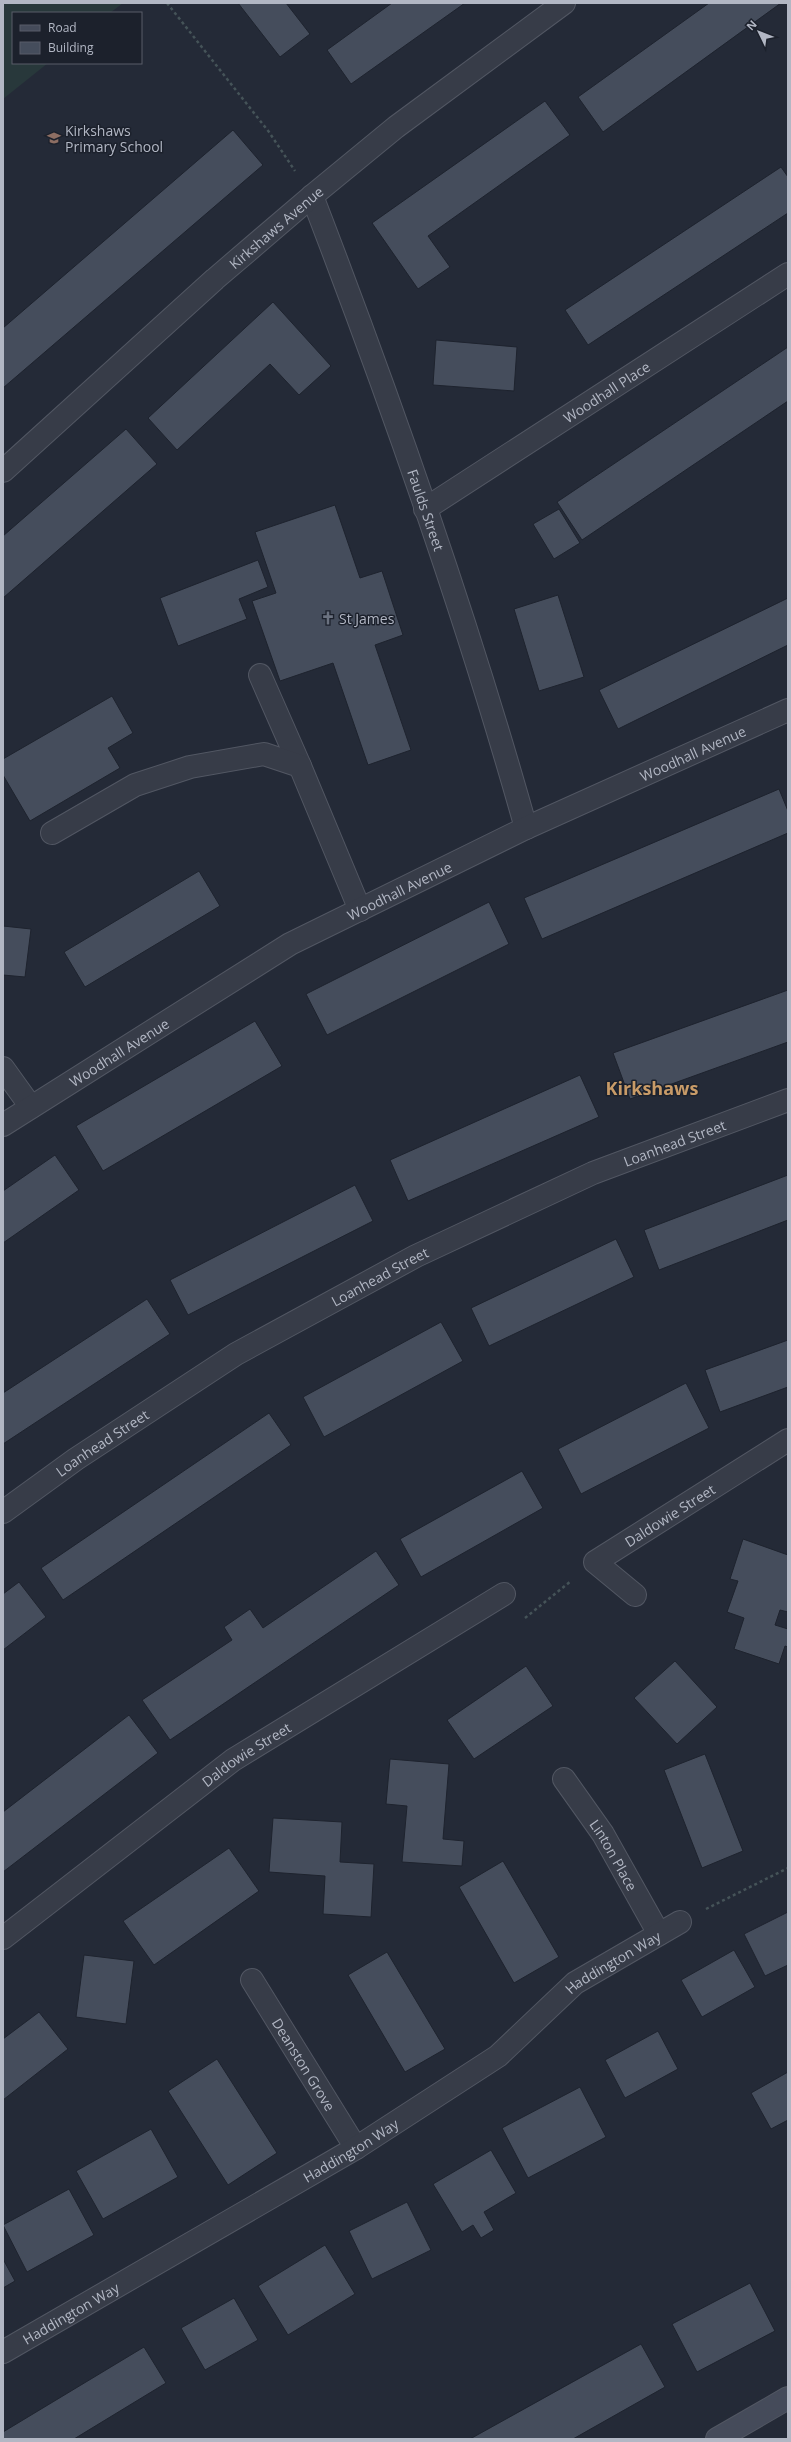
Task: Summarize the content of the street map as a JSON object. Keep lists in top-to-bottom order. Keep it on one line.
{"streets":{"street":["Kirkshaws Avenue","Woodhall Place","Faulds Street","Woodhall Avenue","Loanhead Street","Daldowie Street","Linton Place","Haddington Way","Deanston Grove"]},"crossings":[["Kirkshaws Avenue","Faulds Street"],["Woodhall Place","Faulds Street"],["Faulds Street","Woodhall Avenue"],["Linton Place","Haddington Way"],["Haddington Way","Deanston Grove"]],"districts":["Kirkshaws"],"places":{"school or university":["Kirkshaws Primary School"],"church":["St James"]},"legend":["Road","Building"],"north":"top left"}
